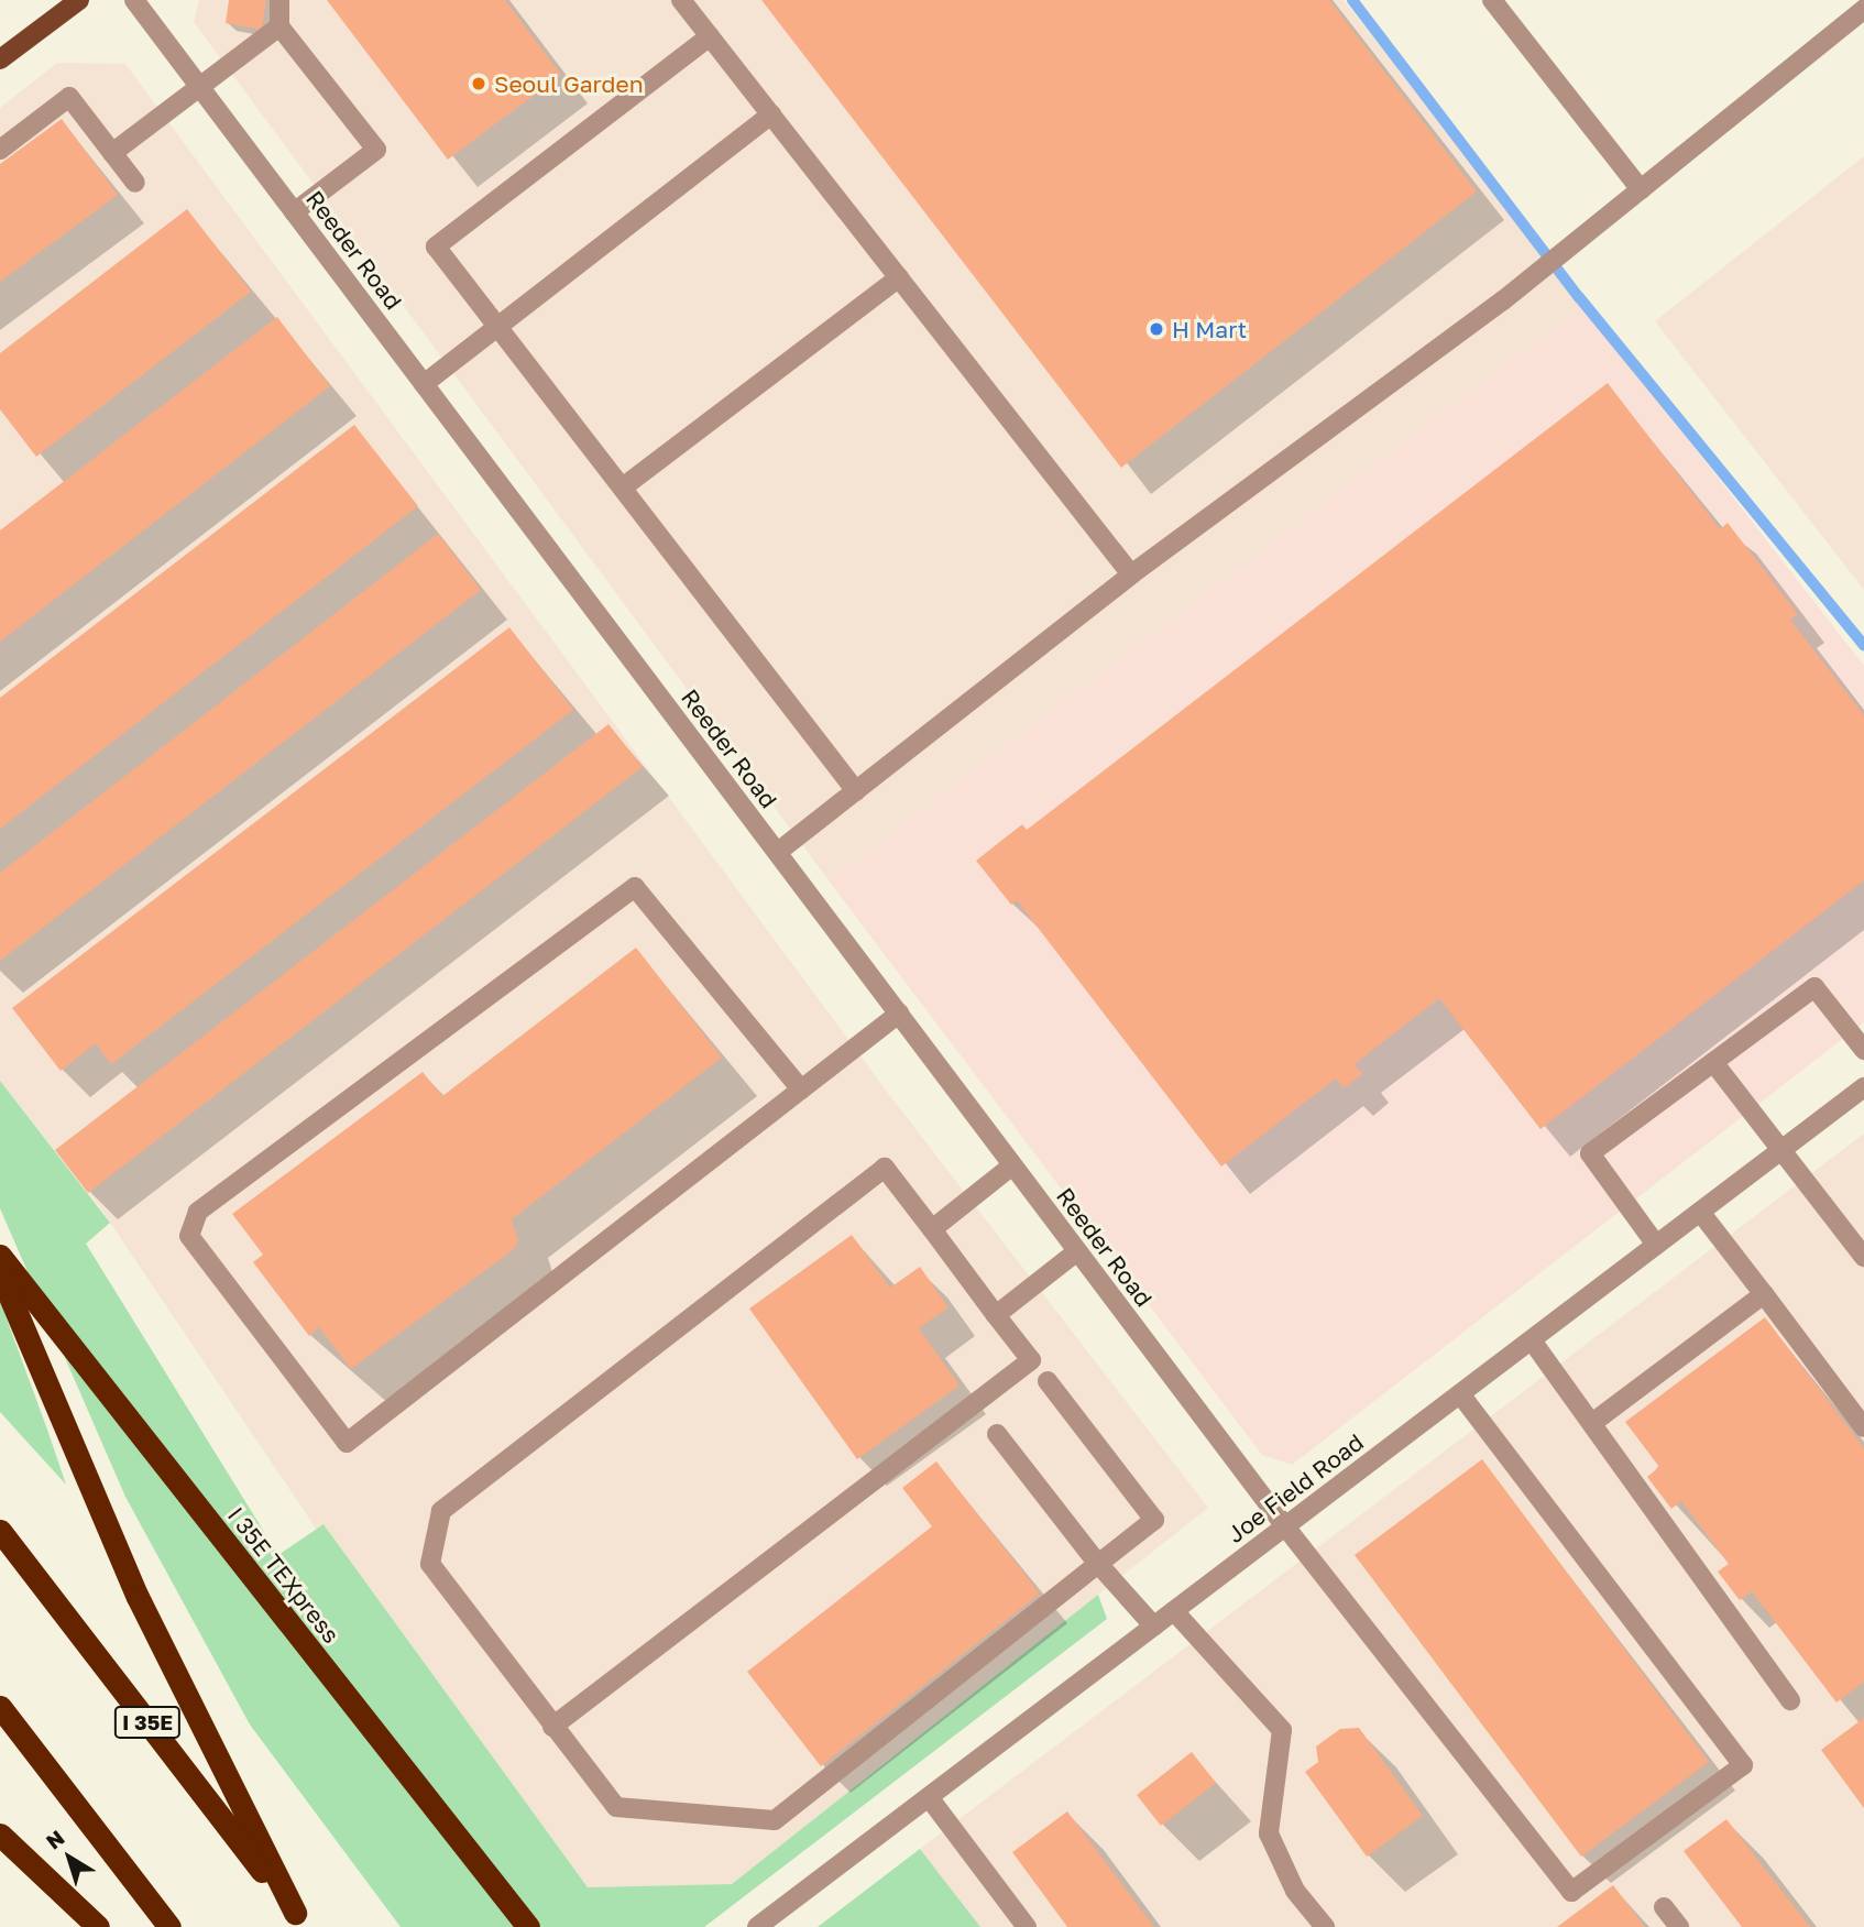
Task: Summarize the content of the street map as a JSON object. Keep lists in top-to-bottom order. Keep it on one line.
{"streets":{"highway":["I 35E TEXpress","I 35E"],"street":["Reeder Road","Joe Field Road"]},"crossings":[["Reeder Road","Joe Field Road"]],"places":["Seoul Garden","H Mart"],"north":"top left"}
